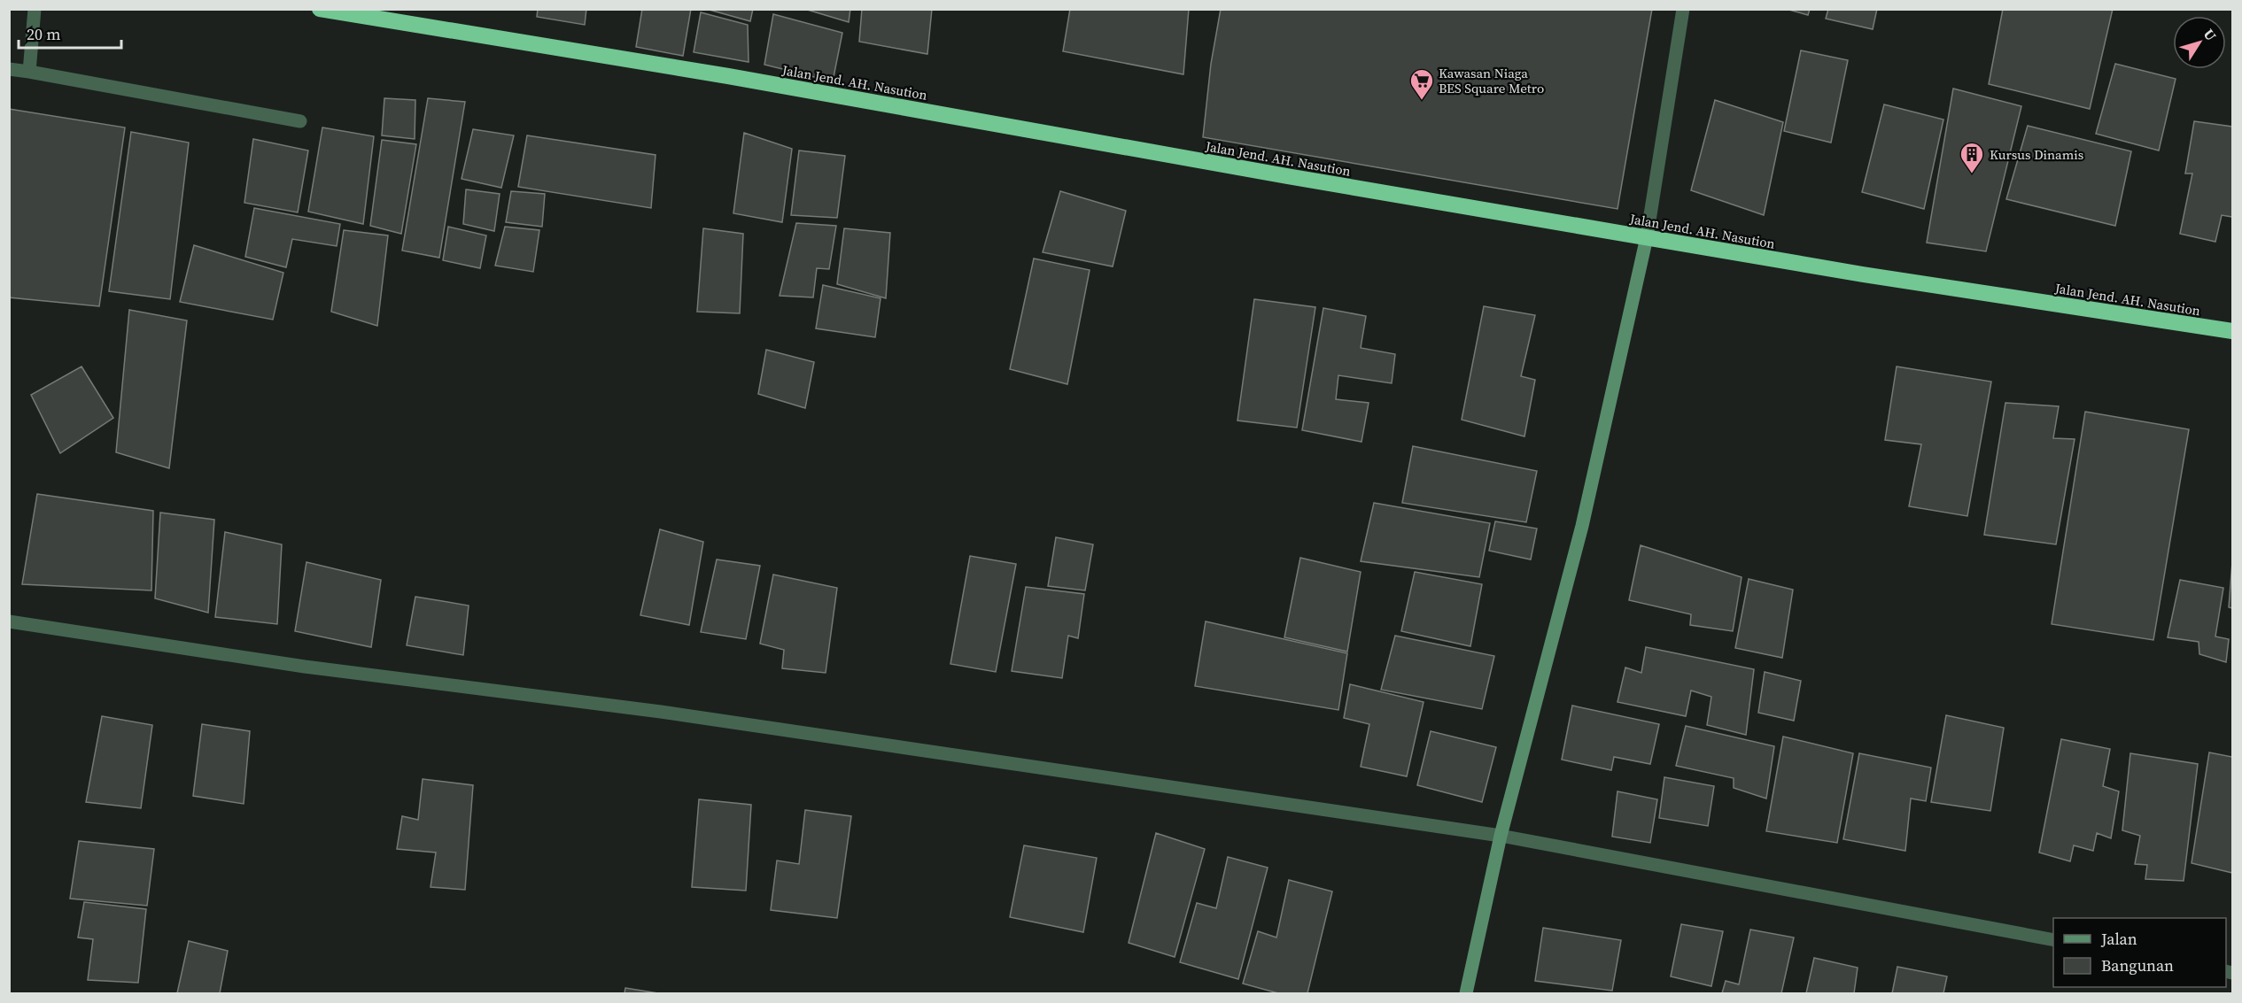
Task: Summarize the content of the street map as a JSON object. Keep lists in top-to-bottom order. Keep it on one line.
{"streets":{"highway":["Jalan Jend. AH. Nasution"]},"places":{"supermarket":["Kawasan Niaga BES Square Metro"],"building":["Kursus Dinamis"]},"legend":["Jalan","Bangunan"],"scale_bar":"20 m","north":"top right"}
